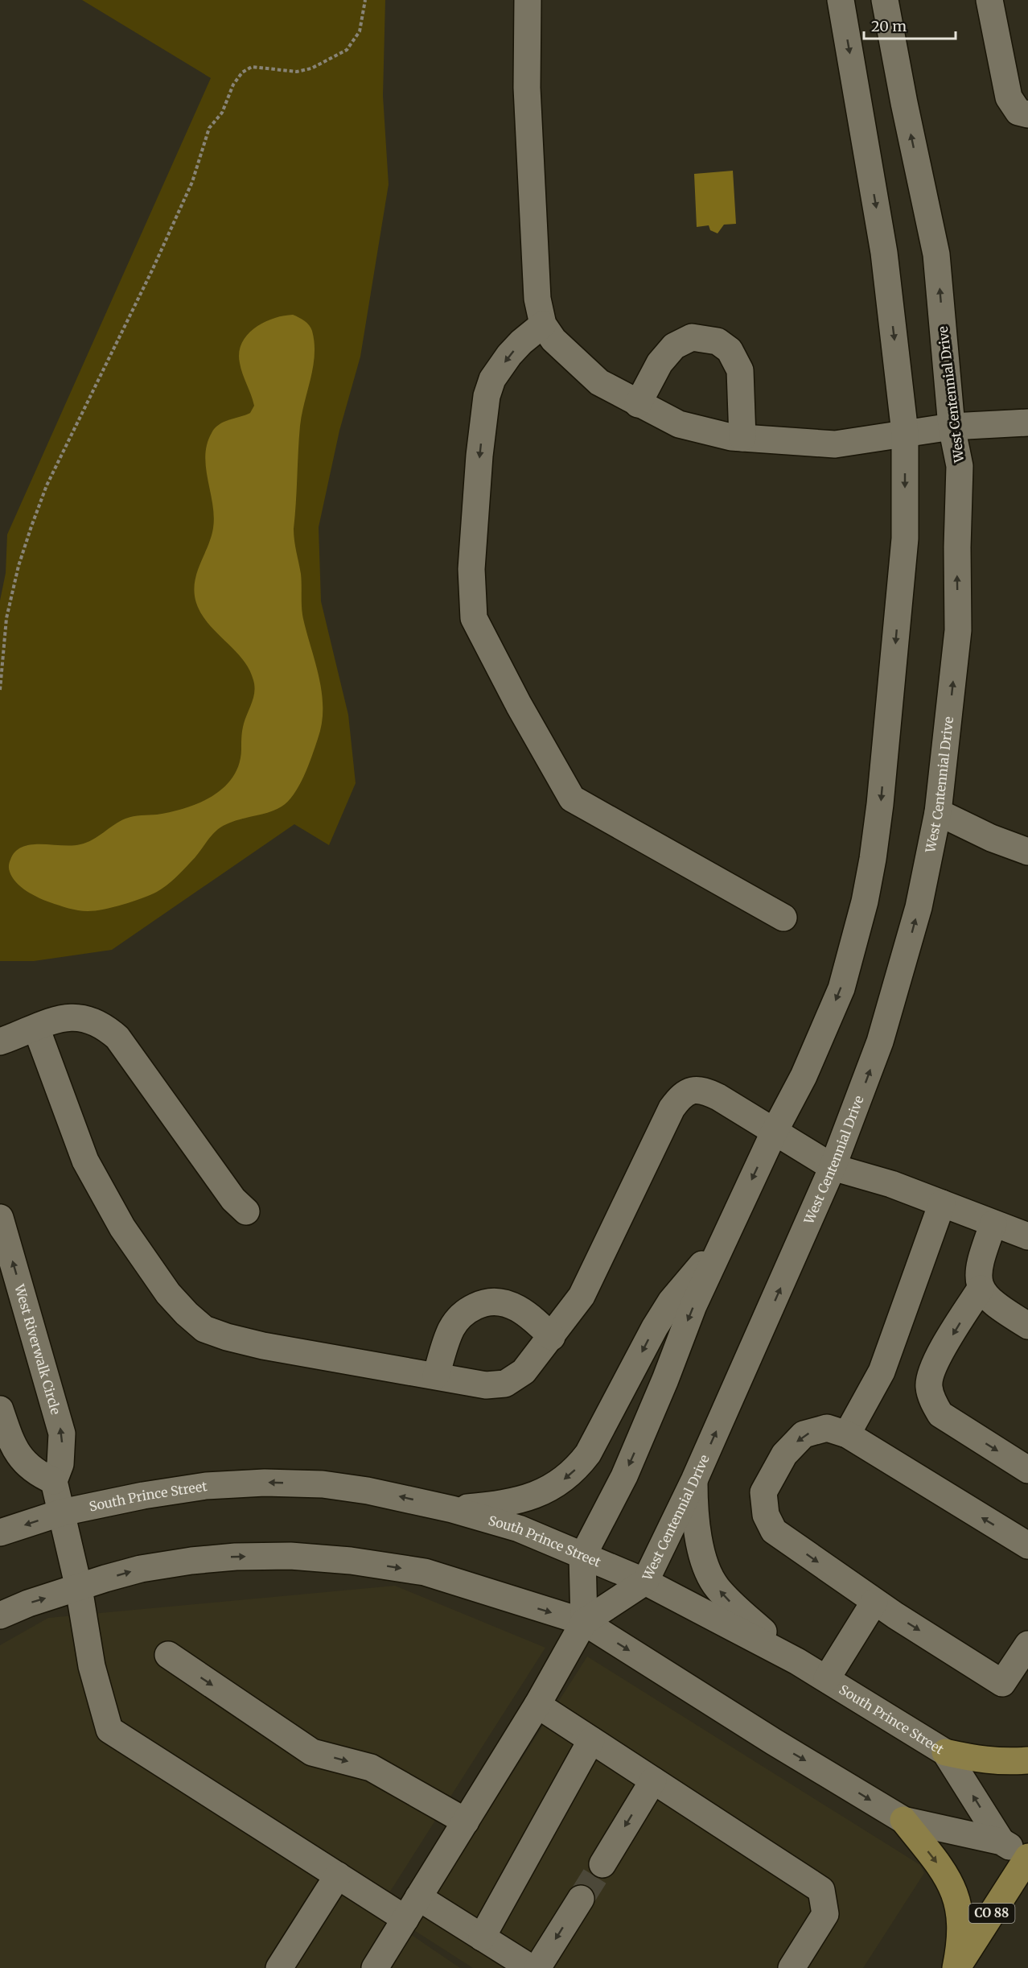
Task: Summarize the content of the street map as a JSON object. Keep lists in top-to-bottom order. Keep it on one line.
{"streets":{"main road":["CO 88"],"street":["West Centennial Drive","West Riverwalk Circle","South Prince Street"]},"crossings":[["West Centennial Drive","South Prince Street"],["South Prince Street","CO 88"]],"one_way":["West Riverwalk Circle"],"scale_bar":"20 m"}
